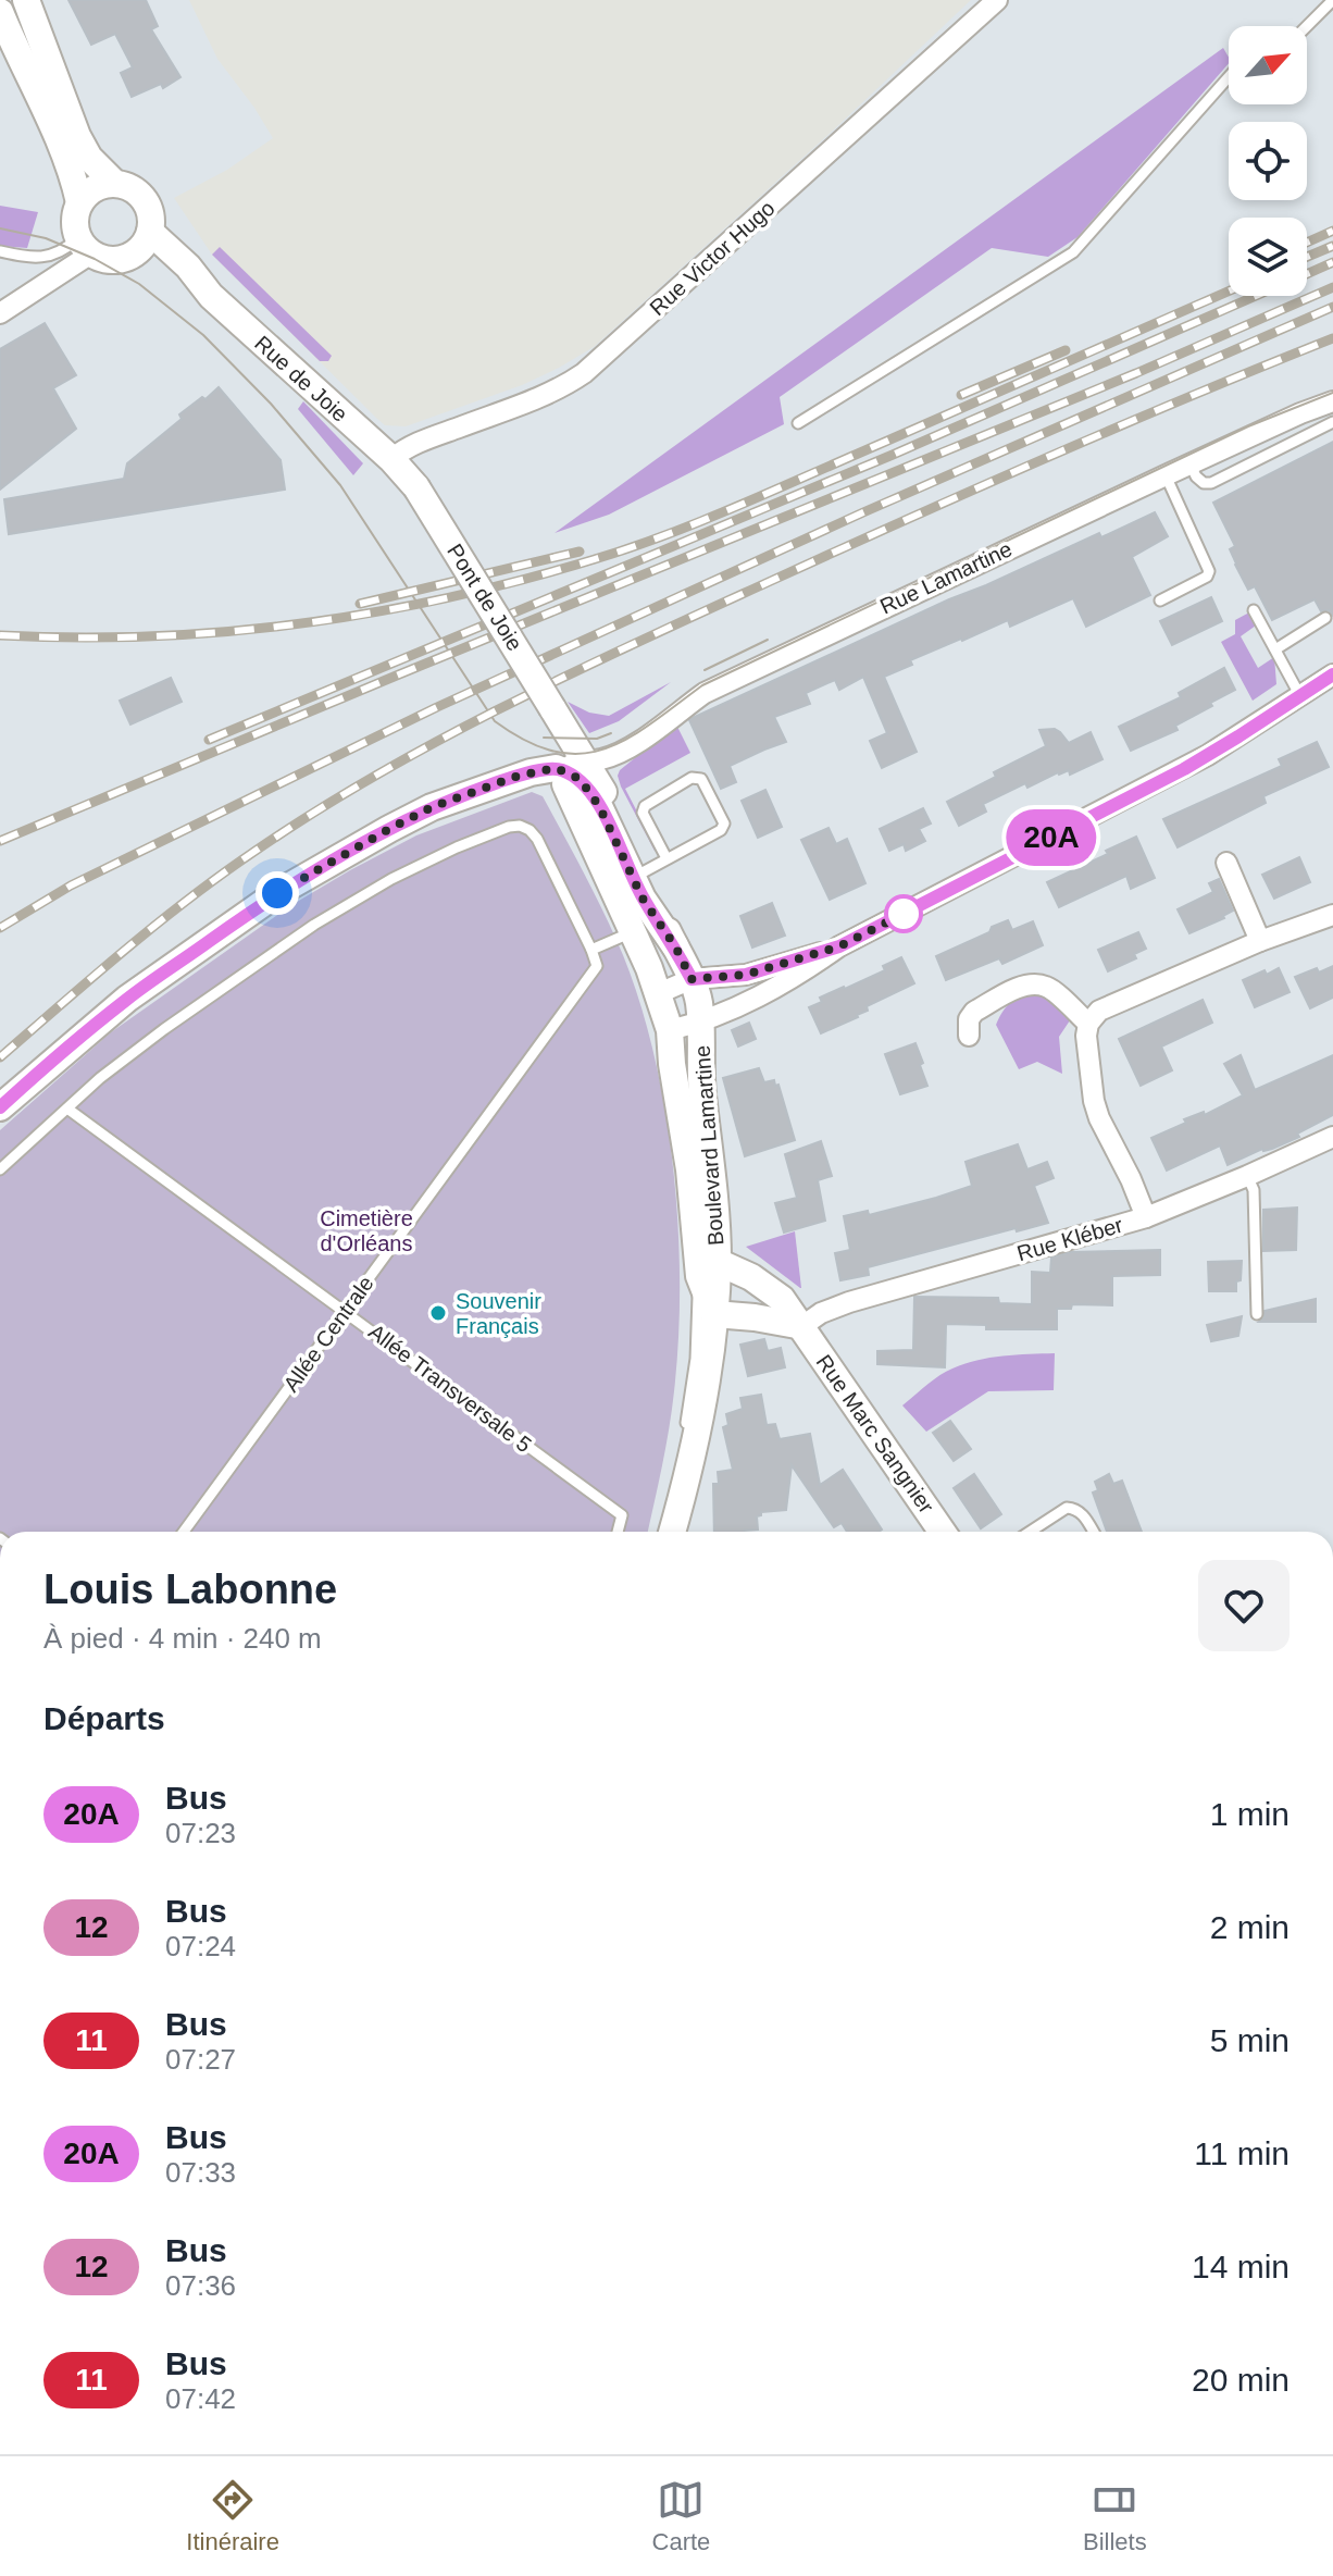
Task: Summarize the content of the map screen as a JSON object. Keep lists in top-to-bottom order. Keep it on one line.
{"streets":{"street":["Rue Victor Hugo","Rue de Joie","Rue Lamartine","Pont de Joie","Boulevard Lamartine","Rue Kléber","Rue Marc Sangnier"],"lane":["Allée Centrale","Allée Transversale 5"]},"crossings":[["Rue Victor Hugo","Rue de Joie"],["Rue de Joie","Pont de Joie"],["Rue Lamartine","Boulevard Lamartine"],["Pont de Joie","Boulevard Lamartine"],["Boulevard Lamartine","Rue Marc Sangnier"],["Rue Kléber","Rue Marc Sangnier"],["Allée Centrale","Allée Transversale 5"]],"parks":["Cimetière d'Orléans"],"places":["Souvenir Français"],"lines":["bus line 20A"],"north":"top right","page":{"on_map":"20A","heading":[["Louis Labonne","À pied · 4 min · 240 m"],"Départs"],"list":[{"mark":"20A","name":"Bus","note":"07:23","value":"1 min"},{"mark":"12","name":"Bus","note":"07:24","value":"2 min"},{"mark":"11","name":"Bus","note":"07:27","value":"5 min"},{"mark":"20A","name":"Bus","note":"07:33","value":"11 min"},{"mark":"12","name":"Bus","note":"07:36","value":"14 min"},{"mark":"11","name":"Bus","note":"07:42","value":"20 min"}],"tabs":["Itinéraire","Carte","Billets"]}}
